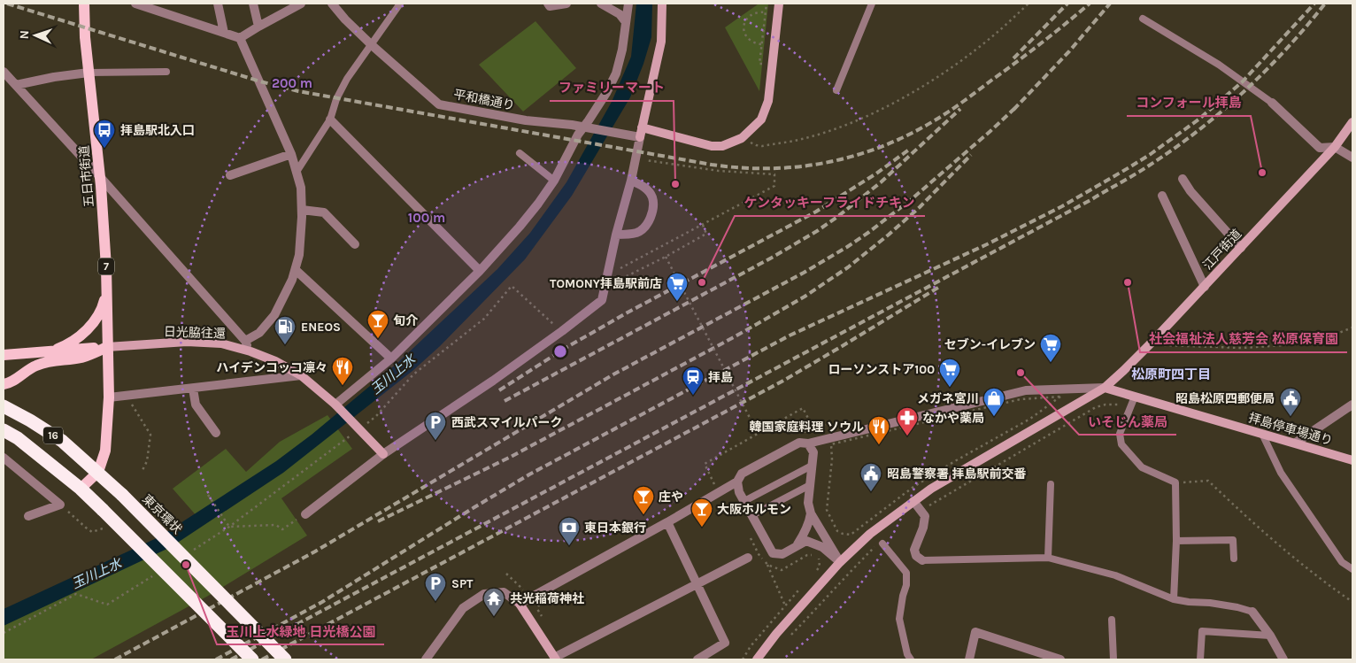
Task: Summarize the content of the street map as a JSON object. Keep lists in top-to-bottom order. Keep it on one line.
{"streets":{"highway":["16","東京環状"],"main road":["五日市街道","7"],"street":["平和橋通り","江戸街道","日光脇往還","拝島停車場通り"]},"crossings":[["五日市街道","日光脇往還"],["五日市街道","16"],["五日市街道","東京環状"],["江戸街道","拝島停車場通り"]],"districts":["松原町四丁目"],"water":["玉川上水"],"places":{"bus stop":["拝島駅北入口"],"other":["コンフォール拝島","ファミリーマート","ケンタッキーフライドチキン","社会福祉法人慈芳会 松原保育園","いそじん薬局","玉川上水緑地 日光橋公園"],"supermarket":["TOMONY拝島駅前店","セブン-イレブン","ローソンストア100"],"bar":["旬介","庄や","大阪ホルモン"],"fuel station":["ENEOS"],"restaurant":["ハイデンコッコ凛々","韓国家庭料理 ソウル"],"station":["拝島"],"shop":["メガネ宮川"],"public building":["昭島松原四郵便局","昭島警察署 拝島駅前交番"],"pharmacy":["なかや薬局"],"parking":["西武スマイルパーク","SPT"],"bank":["東日本銀行"],"temple":["共光稲荷神社"]},"north":"left","rings":["200 m","100 m"]}
